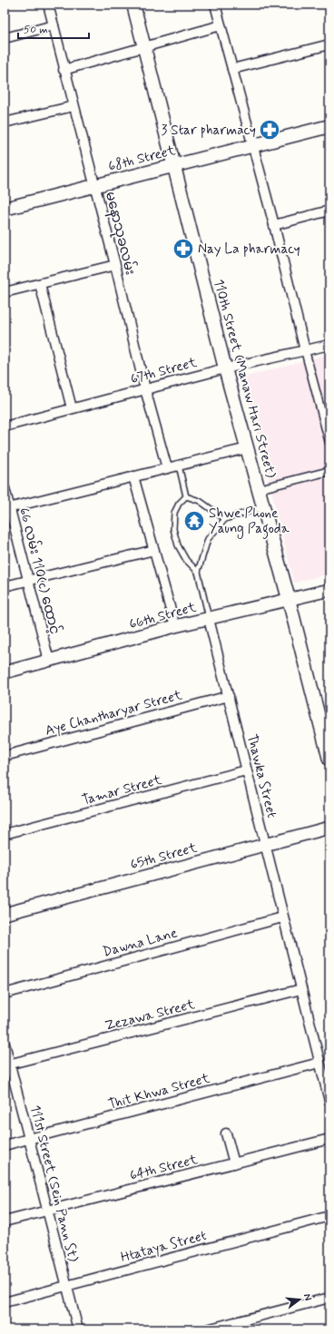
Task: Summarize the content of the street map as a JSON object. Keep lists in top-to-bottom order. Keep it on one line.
{"streets":{"main road":["68th Street","110th Street (Manaw Hari Street)"],"street":["မနောသုခလမ်း","67th Street","66 လမ်း 110(c) ထောင့်","66th Street","Aye Chantharyar Street","Thawka Street","Tamar Street","65th Street","Dawna Lane","Zezawa Street","Thit Khwa Street","64th Street","111st Street (Sein Pann St)","Htataya Street"]},"crossings":[["68th Street","မနောသုခလမ်း"],["68th Street","110th Street (Manaw Hari Street)"],["မနောသုခလမ်း","67th Street"],["67th Street","110th Street (Manaw Hari Street)"],["110th Street (Manaw Hari Street)","66th Street"],["66 လမ်း 110(c) ထောင့်","66th Street"],["66th Street","Thawka Street"],["Aye Chantharyar Street","Thawka Street"],["Thawka Street","Tamar Street"],["Thawka Street","65th Street"],["Thawka Street","Dawna Lane"],["Thawka Street","Zezawa Street"],["Thawka Street","Thit Khwa Street"],["Zezawa Street","111st Street (Sein Pann St)"],["Thit Khwa Street","111st Street (Sein Pann St)"],["64th Street","111st Street (Sein Pann St)"],["111st Street (Sein Pann St)","Htataya Street"]],"places":{"pharmacy":["3 Star pharmacy","Nay La pharmacy"],"temple":["Shwe Phone Yaung Pagoda"]},"scale_bar":"50 m","north":"right"}
